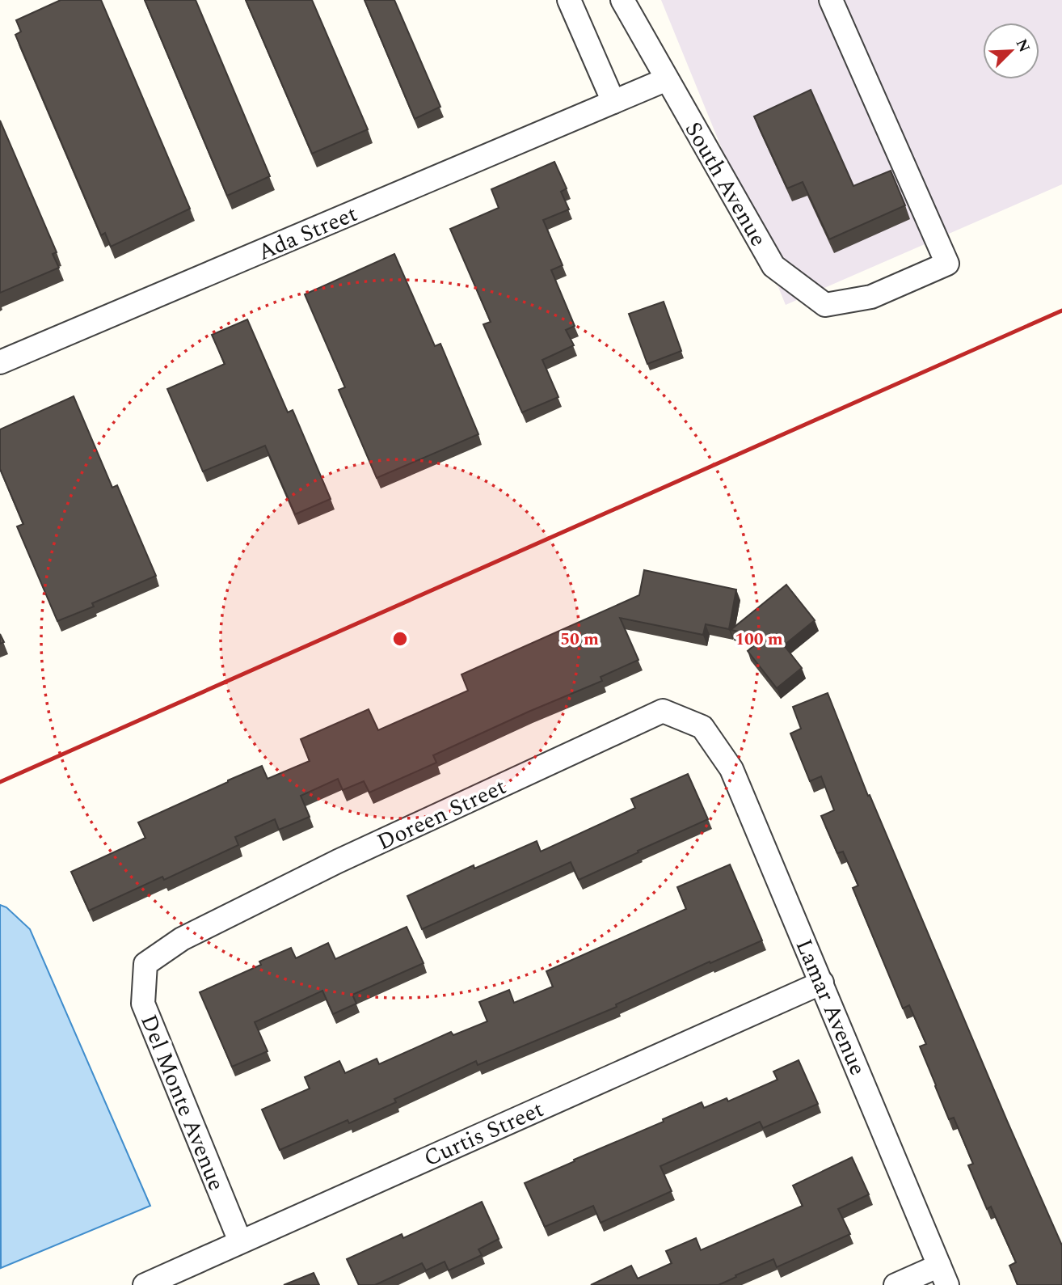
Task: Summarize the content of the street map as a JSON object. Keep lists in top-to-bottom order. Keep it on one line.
{"streets":{"street":["South Avenue","Ada Street","Doreen Street","Lamar Avenue","Del Monte Avenue","Curtis Street"]},"crossings":[["Doreen Street","Lamar Avenue"],["Doreen Street","Del Monte Avenue"],["Lamar Avenue","Curtis Street"],["Del Monte Avenue","Curtis Street"]],"north":"top right","rings":["50 m","100 m"]}
